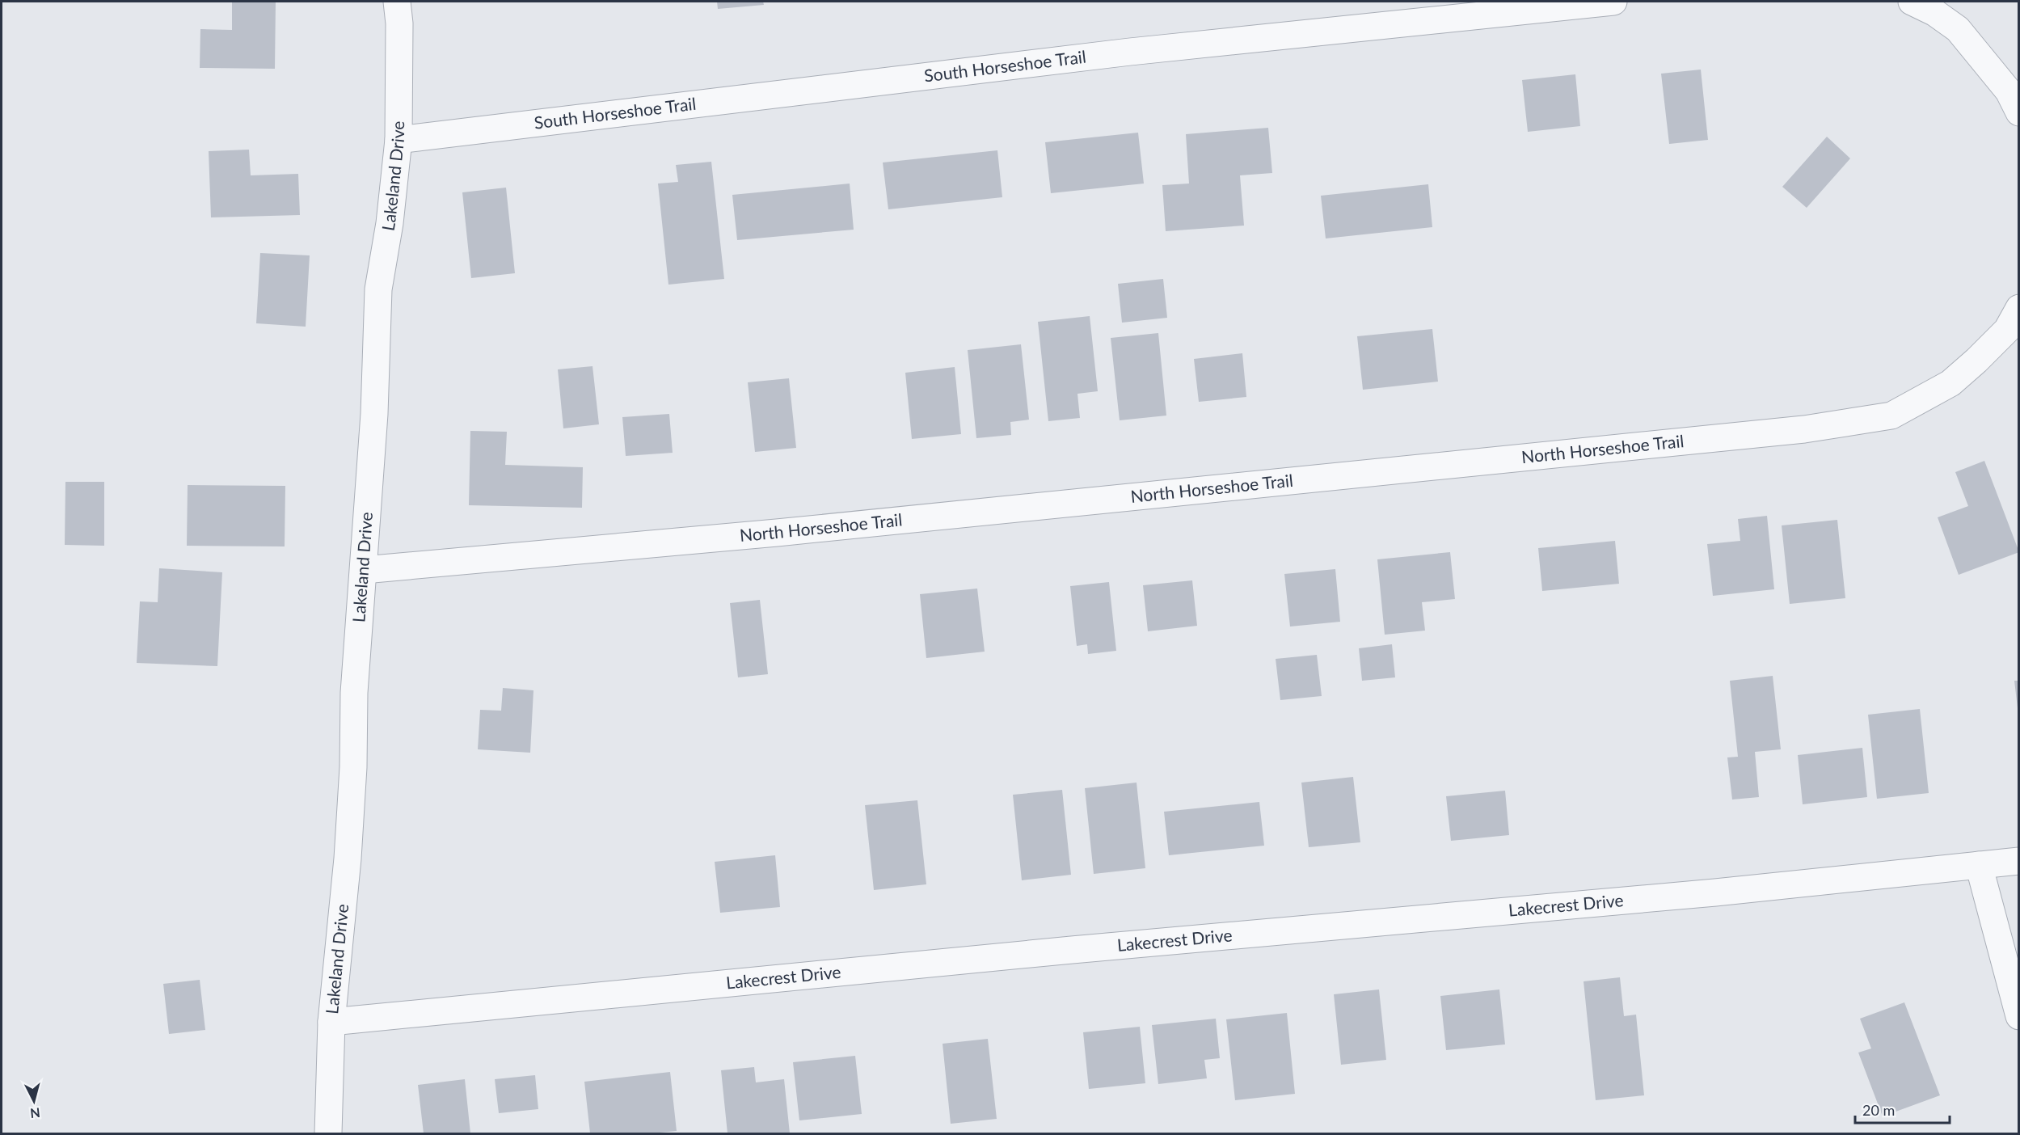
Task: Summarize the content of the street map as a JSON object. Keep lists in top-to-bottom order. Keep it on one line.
{"streets":{"street":["South Horseshoe Trail","Lakeland Drive","North Horseshoe Trail","Lakecrest Drive"]},"crossings":[["South Horseshoe Trail","Lakeland Drive"],["Lakeland Drive","North Horseshoe Trail"],["Lakeland Drive","Lakecrest Drive"]],"scale_bar":"20 m","north":"bottom"}
